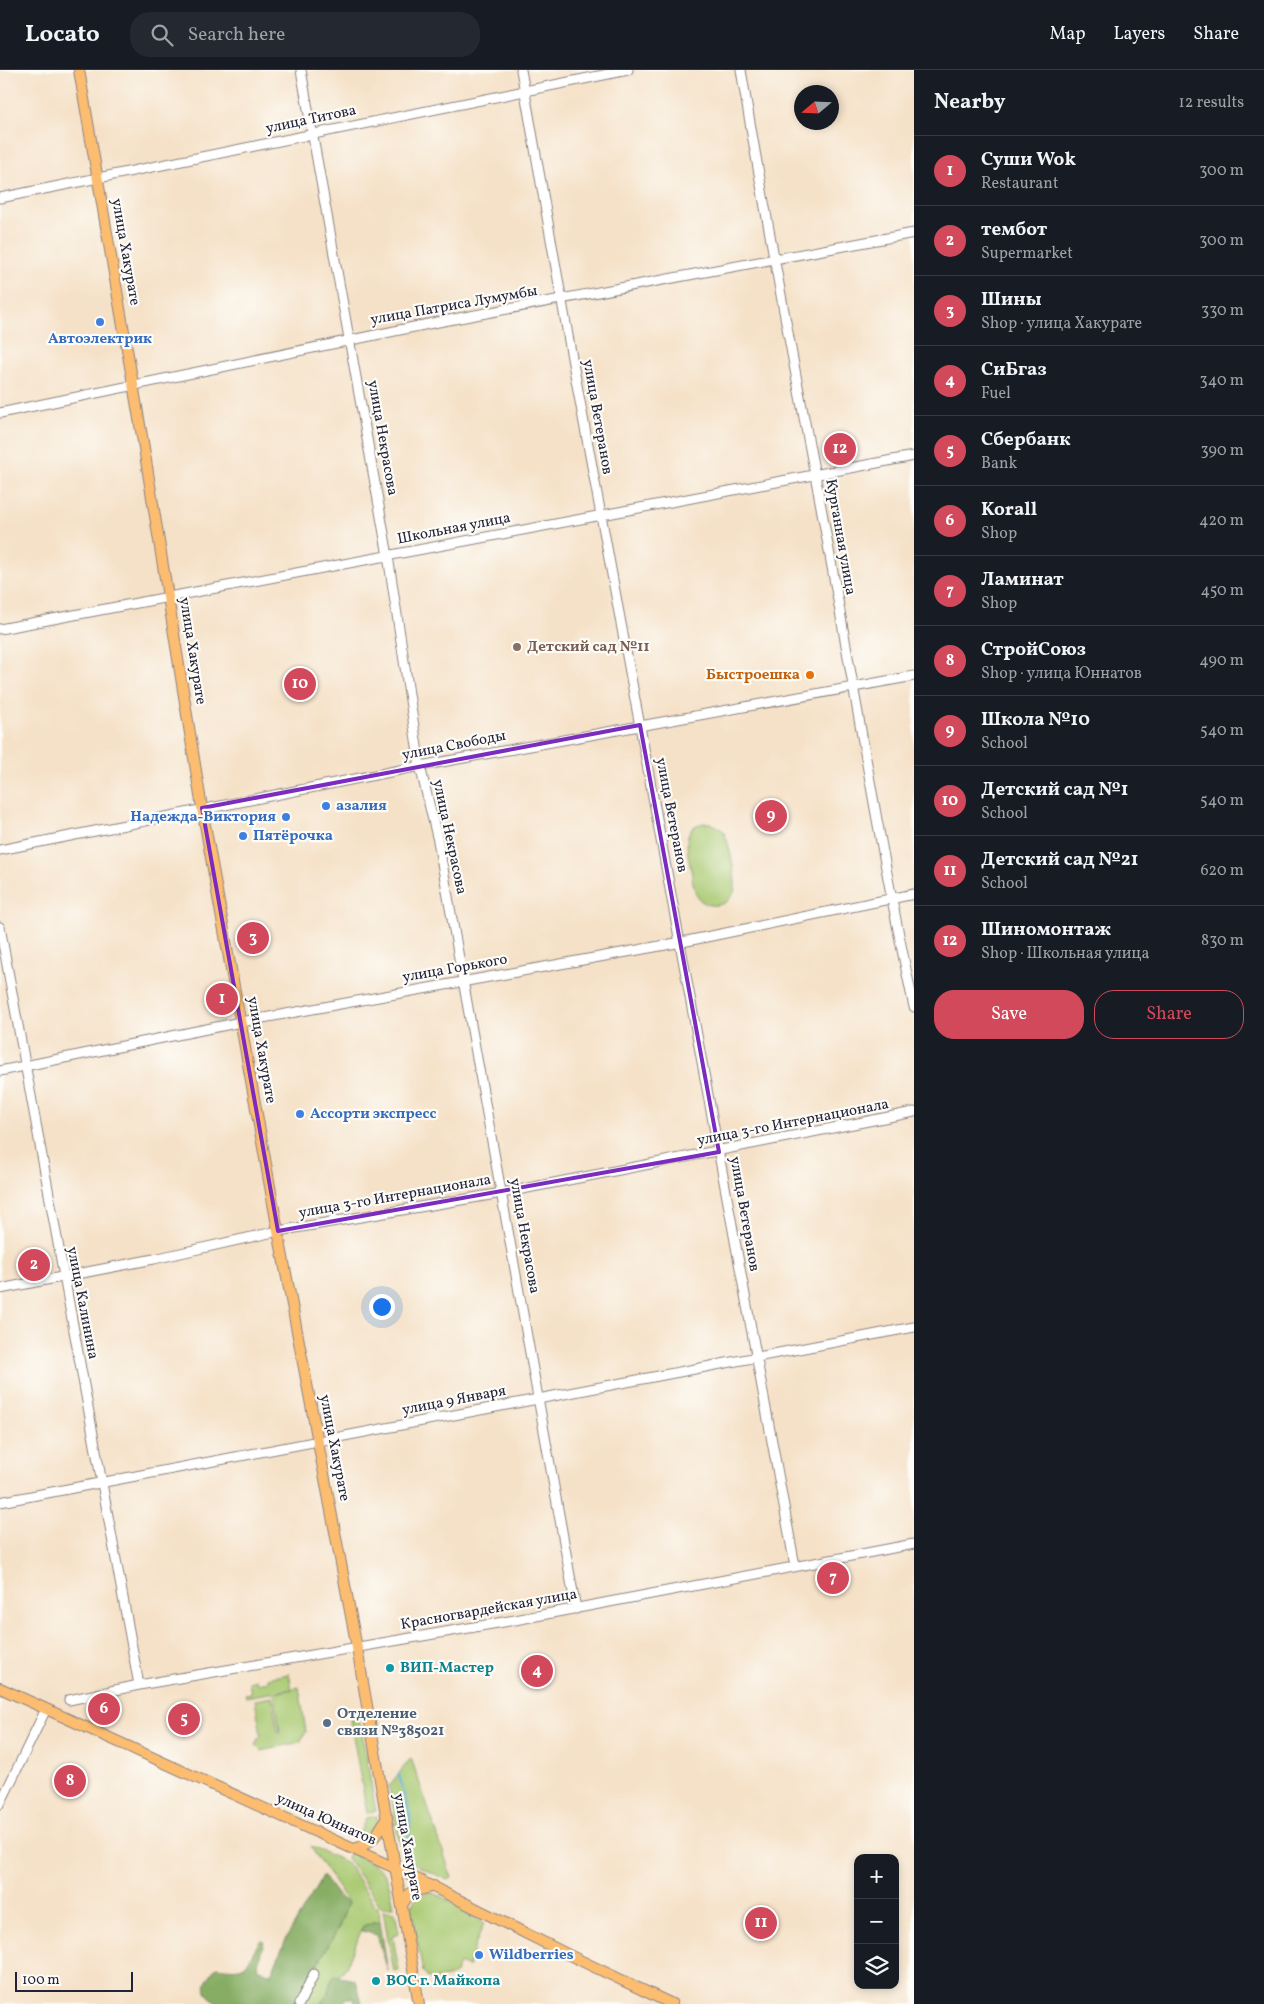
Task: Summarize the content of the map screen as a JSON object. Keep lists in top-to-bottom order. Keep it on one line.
{"streets":{"main road":["улица Хакурате","улица Юннатов"],"street":["улица Титова","улица Патриса Лумумбы","улица Ветеранов","улица Некрасова","Школьная улица","Курганная улица","улица Свободы","улица Горького","улица 3-го Интернационала","улица Калинина","улица 9 Января","Красногвардейская улица"]},"crossings":[["улица Титова","улица Хакурате"],["улица Титова","улица Ветеранов"],["улица Титова","улица Некрасова"],["улица Хакурате","улица Патриса Лумумбы"],["улица Хакурате","Школьная улица"],["улица Хакурате","улица Свободы"],["улица Хакурате","улица Горького"],["улица Хакурате","улица 3-го Интернационала"],["улица Хакурате","улица 9 Января"],["улица Хакурате","Красногвардейская улица"],["улица Хакурате","улица Юннатов"],["улица Патриса Лумумбы","улица Ветеранов"],["улица Патриса Лумумбы","улица Некрасова"],["улица Патриса Лумумбы","Курганная улица"],["улица Ветеранов","Школьная улица"],["улица Ветеранов","улица Свободы"],["улица Ветеранов","улица Горького"],["улица Ветеранов","улица 3-го Интернационала"],["улица Ветеранов","улица 9 Января"],["улица Ветеранов","Красногвардейская улица"],["улица Некрасова","Школьная улица"],["улица Некрасова","улица Свободы"],["улица Некрасова","улица Горького"],["улица Некрасова","улица 3-го Интернационала"],["улица Некрасова","улица 9 Января"],["улица Некрасова","Красногвардейская улица"],["Школьная улица","Курганная улица"],["Курганная улица","улица Свободы"],["Курганная улица","улица Горького"],["улица Горького","улица Калинина"],["улица 3-го Интернационала","улица Калинина"],["улица Калинина","улица 9 Января"],["улица Калинина","Красногвардейская улица"]],"places":["Автоэлектрик","Детский сад №11","Быстроешка","азалия","Надежда-Виктория","Пятёрочка","Ассорти экспресс","ВИП-Мастер","Отделение связи №385021","Wildberries","ВОС г. Майкопа"],"scale_bar":"100 m","north":"left","page":{"header":"Locato","search":"Search here","nav":["Map","Layers","Share"],"heading":["Nearby","12 results"],"list":[{"mark":"1","name":"Суши Wok","note":"Restaurant","value":"300 m"},{"mark":"2","name":"тембот","note":"Supermarket","value":"300 m"},{"mark":"3","name":"Шины","note":"Shop · улица Хакурате","value":"330 m"},{"mark":"4","name":"СиБгаз","note":"Fuel","value":"340 m"},{"mark":"5","name":"Сбербанк","note":"Bank","value":"390 m"},{"mark":"6","name":"Korall","note":"Shop","value":"420 m"},{"mark":"7","name":"Ламинат","note":"Shop","value":"450 m"},{"mark":"8","name":"СтройСоюз","note":"Shop · улица Юннатов","value":"490 m"},{"mark":"9","name":"Школа №10","note":"School","value":"540 m"},{"mark":"10","name":"Детский сад №1","note":"School","value":"540 m"},{"mark":"11","name":"Детский сад №21","note":"School","value":"620 m"},{"mark":"12","name":"Шиномонтаж","note":"Shop · Школьная улица","value":"830 m"}],"pins":["12","10","9","3","1","2","7","4","6","5","8","11"],"buttons":["Save","Share"],"map_buttons":["+","−"],"scale":"100 m"}}
